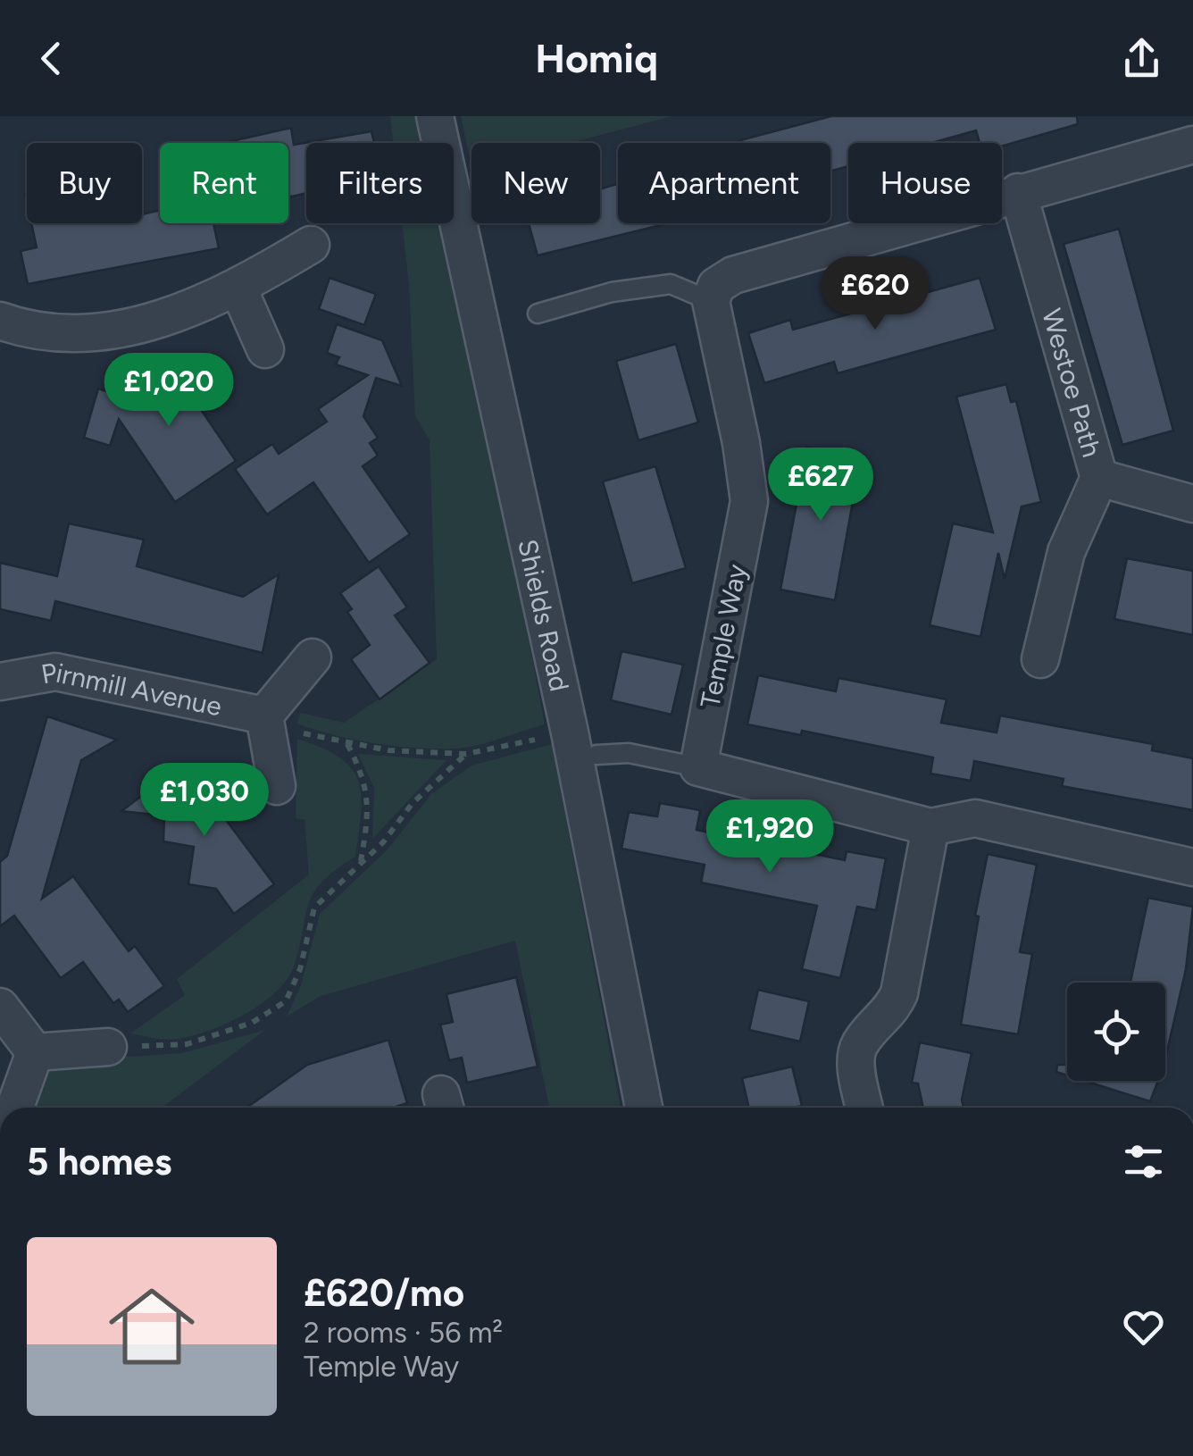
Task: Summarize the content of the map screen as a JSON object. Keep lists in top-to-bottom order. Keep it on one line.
{"streets":{"street":["Westoe Path","Shields Road","Temple Way","Pirnmill Avenue"]},"page":{"header":"Homiq","chip":["Buy","Rent","Filters","New","Apartment","House"],"price":["£620","£1,020","£627","£1,030","£1,920"],"heading":"5 homes","list":[{"name":"£620/mo","note":"2 rooms · 56 m² · Temple Way"}]}}
